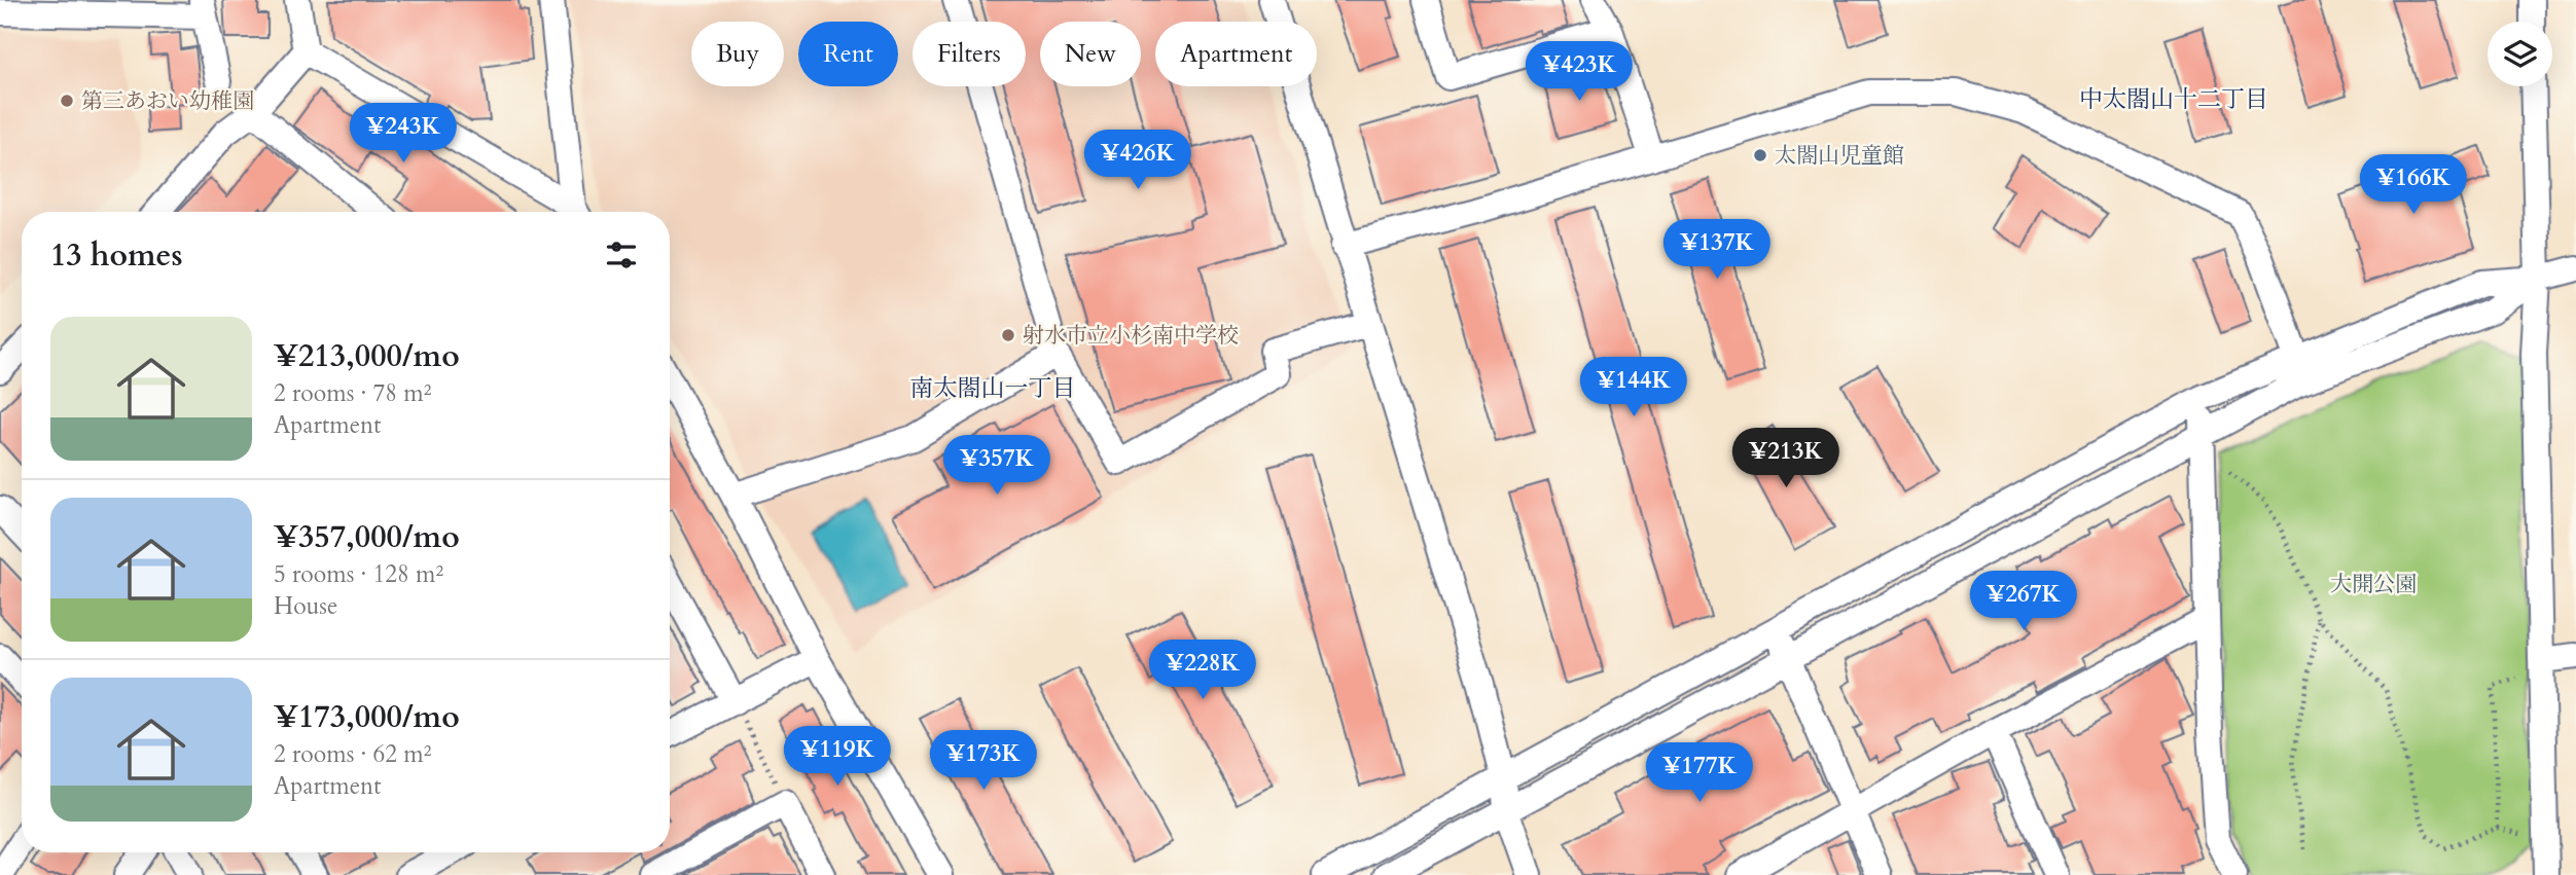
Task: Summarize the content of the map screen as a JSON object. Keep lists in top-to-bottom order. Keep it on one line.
{"districts":["中太閤山十二丁目","南太閤山一丁目"],"parks":["大開公園"],"places":["第三あおい幼稚園","太閤山児童館","射水市立小杉南中学校"],"page":{"chip":["Buy","Rent","Filters","New","Apartment"],"price":["¥423K","¥243K","¥426K","¥166K","¥137K","¥144K","¥213K","¥357K","¥267K","¥228K","¥119K","¥173K","¥177K"],"heading":"13 homes","list":[{"name":"¥213,000/mo","note":"2 rooms · 78 m² · Apartment"},{"name":"¥357,000/mo","note":"5 rooms · 128 m² · House"},{"name":"¥173,000/mo","note":"2 rooms · 62 m² · Apartment"}]}}
